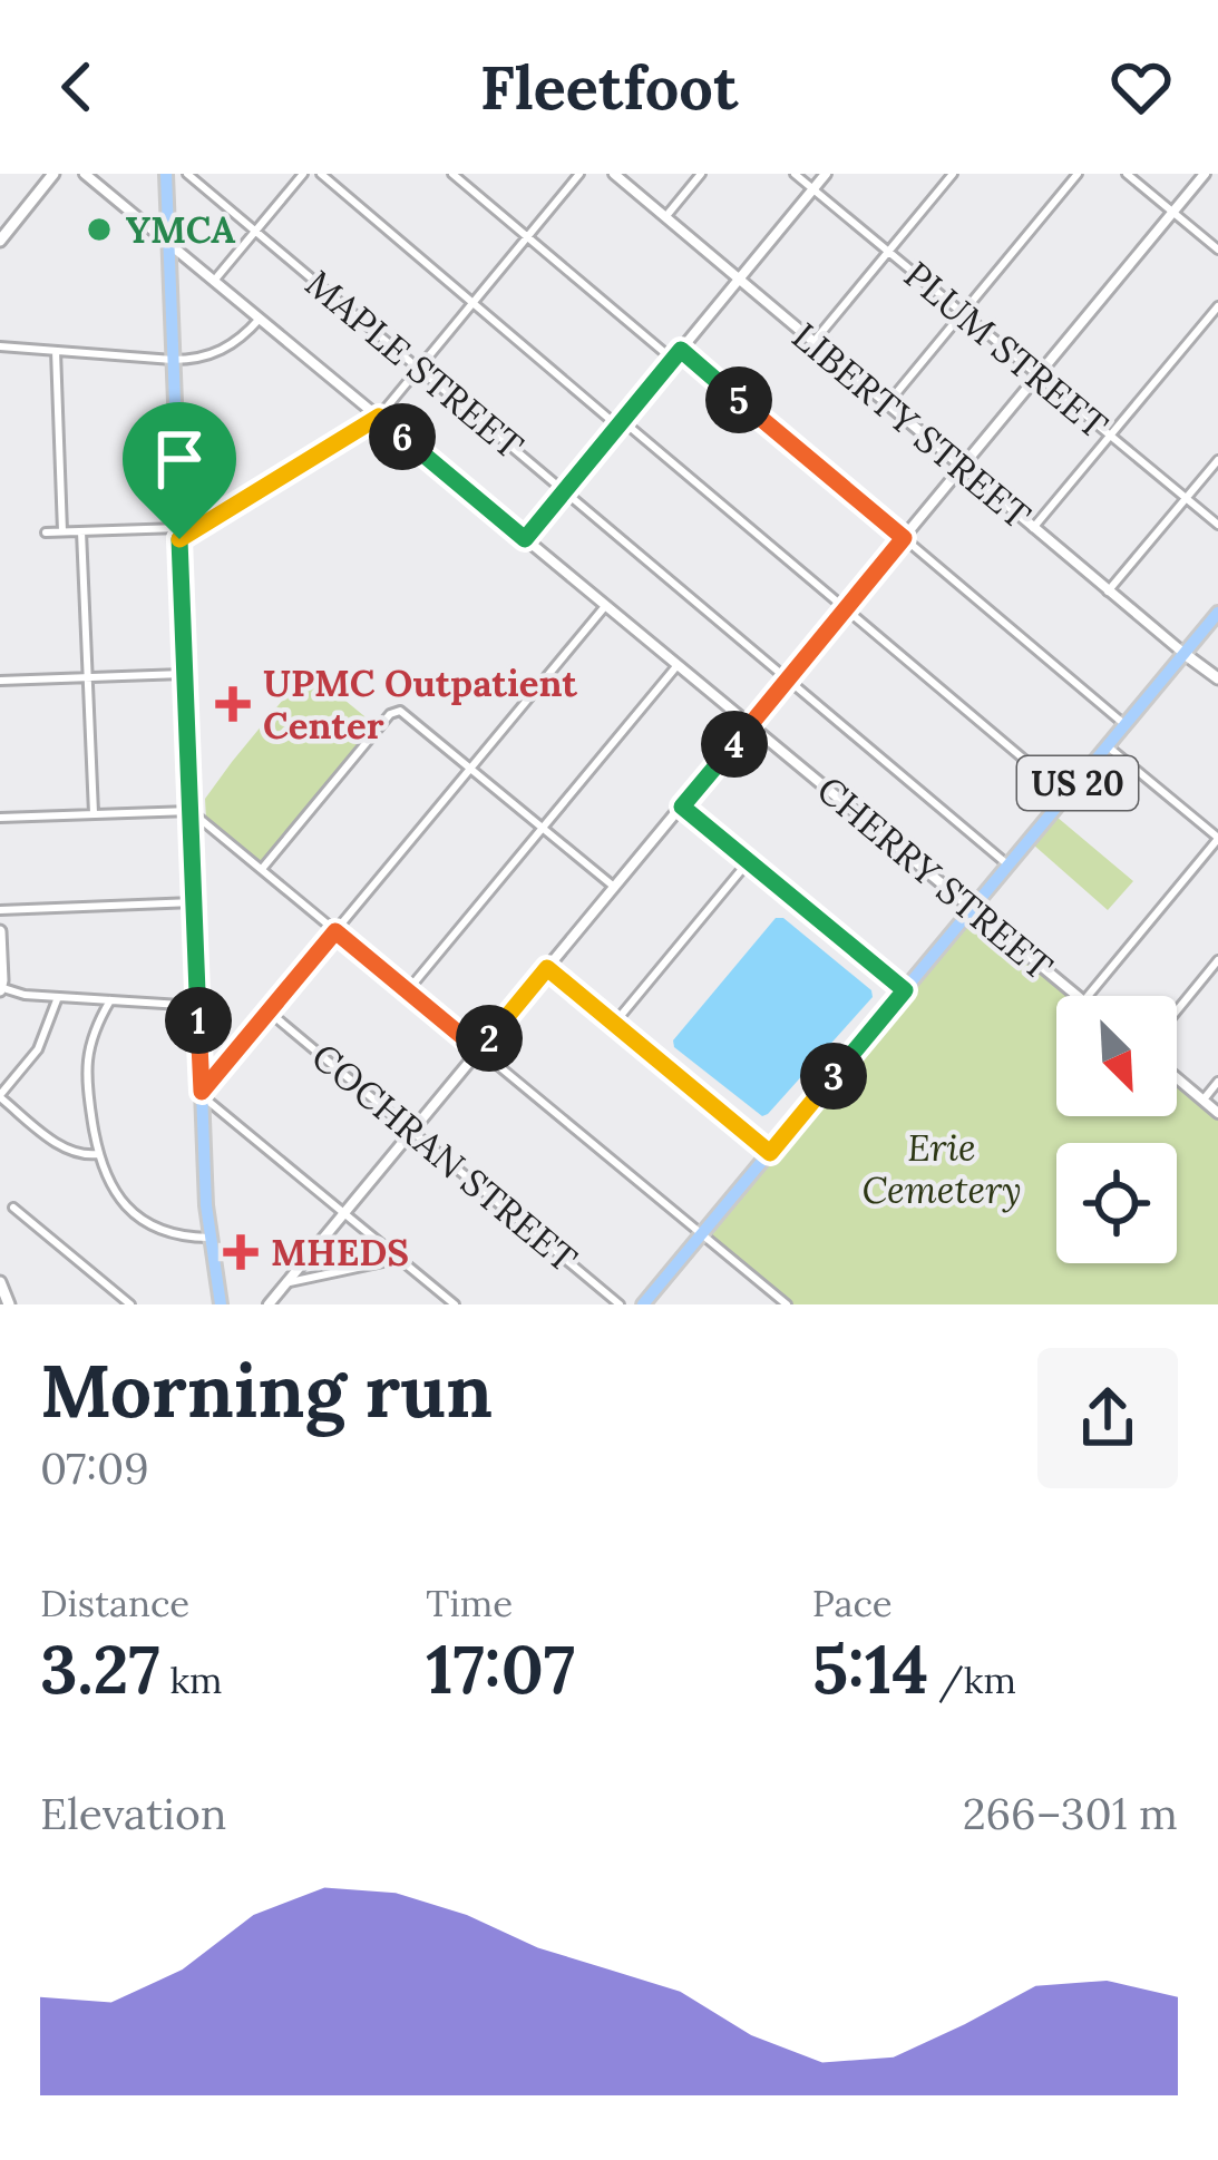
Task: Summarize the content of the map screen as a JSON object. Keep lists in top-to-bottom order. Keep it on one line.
{"streets":{"main road":["LIBERTY STREET","US 20"],"street":["PLUM STREET","MAPLE STREET","CHERRY STREET","COCHRAN STREET"]},"crossings":[["MAPLE STREET","US 20"],["LIBERTY STREET","US 20"],["US 20","CHERRY STREET"]],"parks":["Erie Cemetery"],"places":{"other":["YMCA"],"health":["UPMC Outpatient Center","MHEDS"]},"north":"bottom right","page":{"header":"Fleetfoot","pins":["5","6","4","1","2","3"],"heading":["Morning run","07:09"],"stats":[["Distance","3.27 km"],["Time","17:07"],["Pace","5:14 /km"]],"chart":["Elevation","266–301 m"]}}
